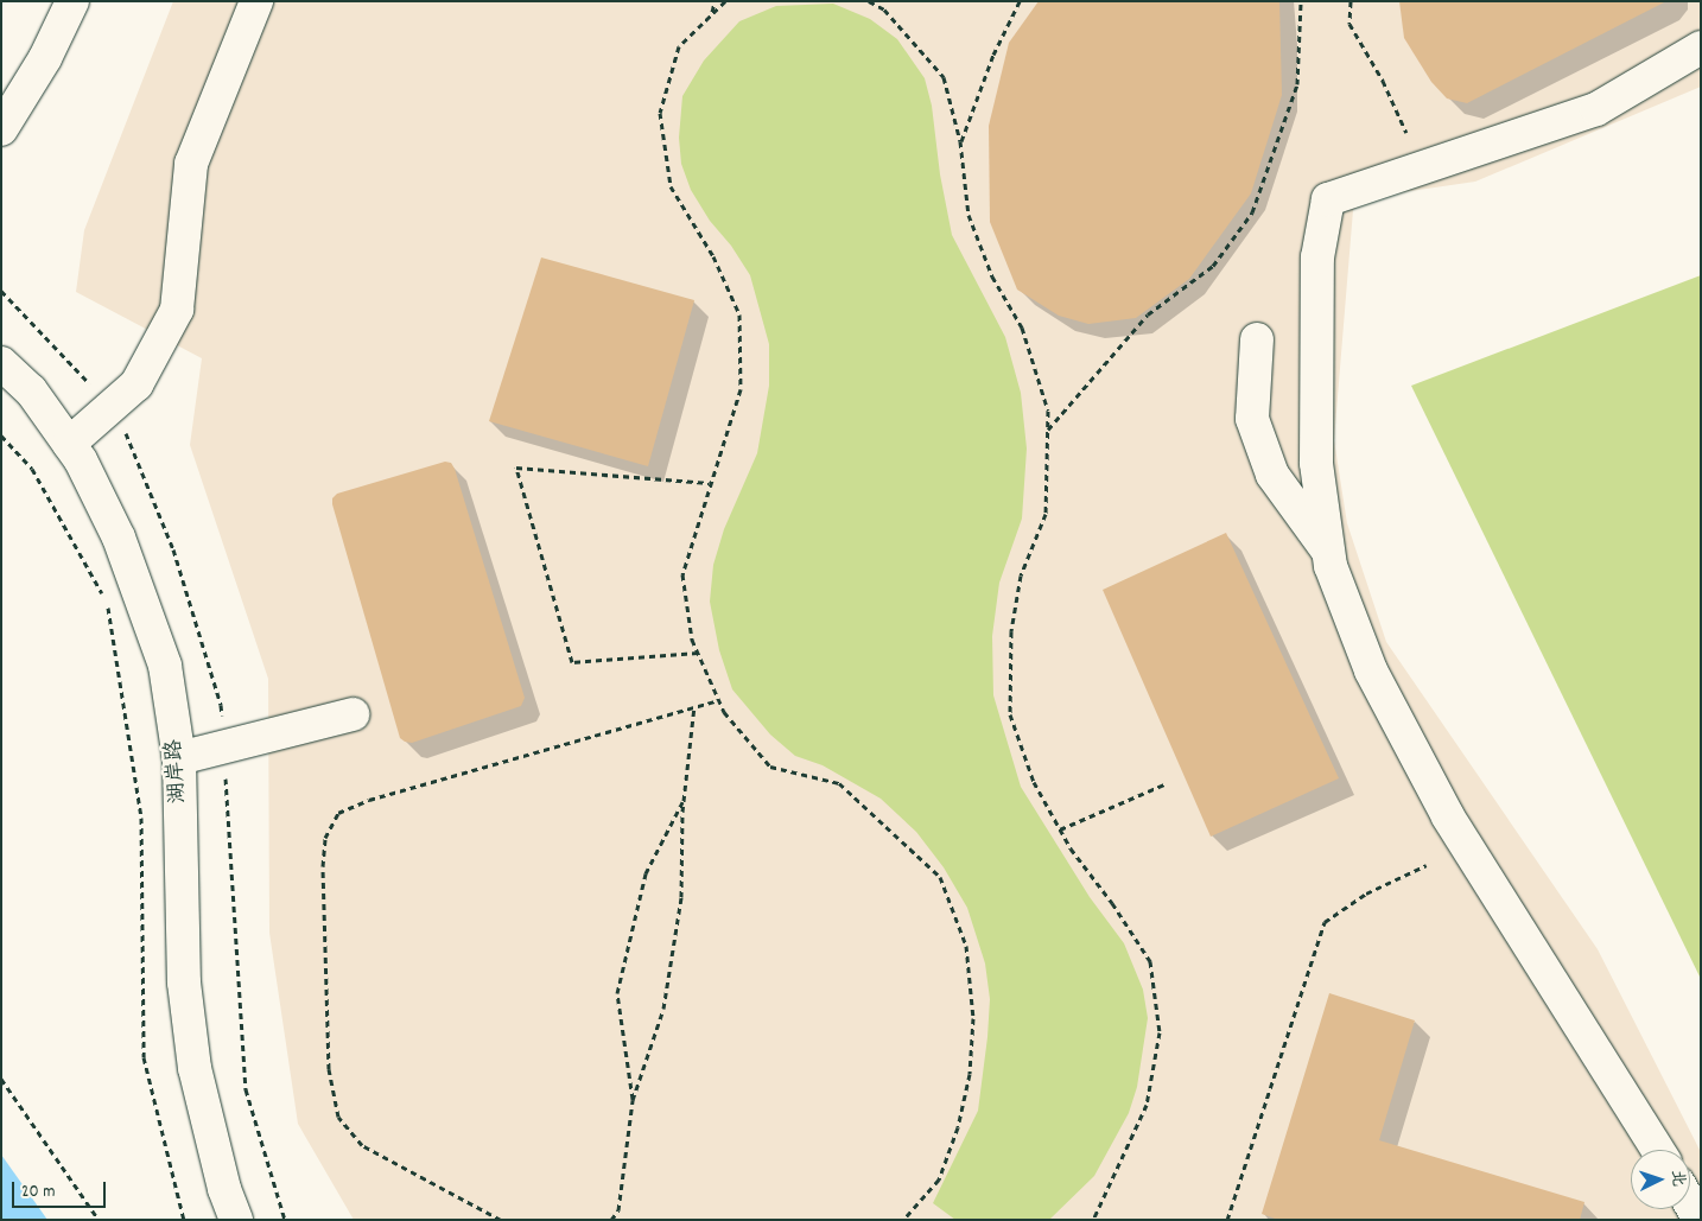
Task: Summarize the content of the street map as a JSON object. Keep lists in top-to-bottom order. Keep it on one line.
{"streets":{"street":["湖岸路"]},"scale_bar":"20 m","north":"right"}
